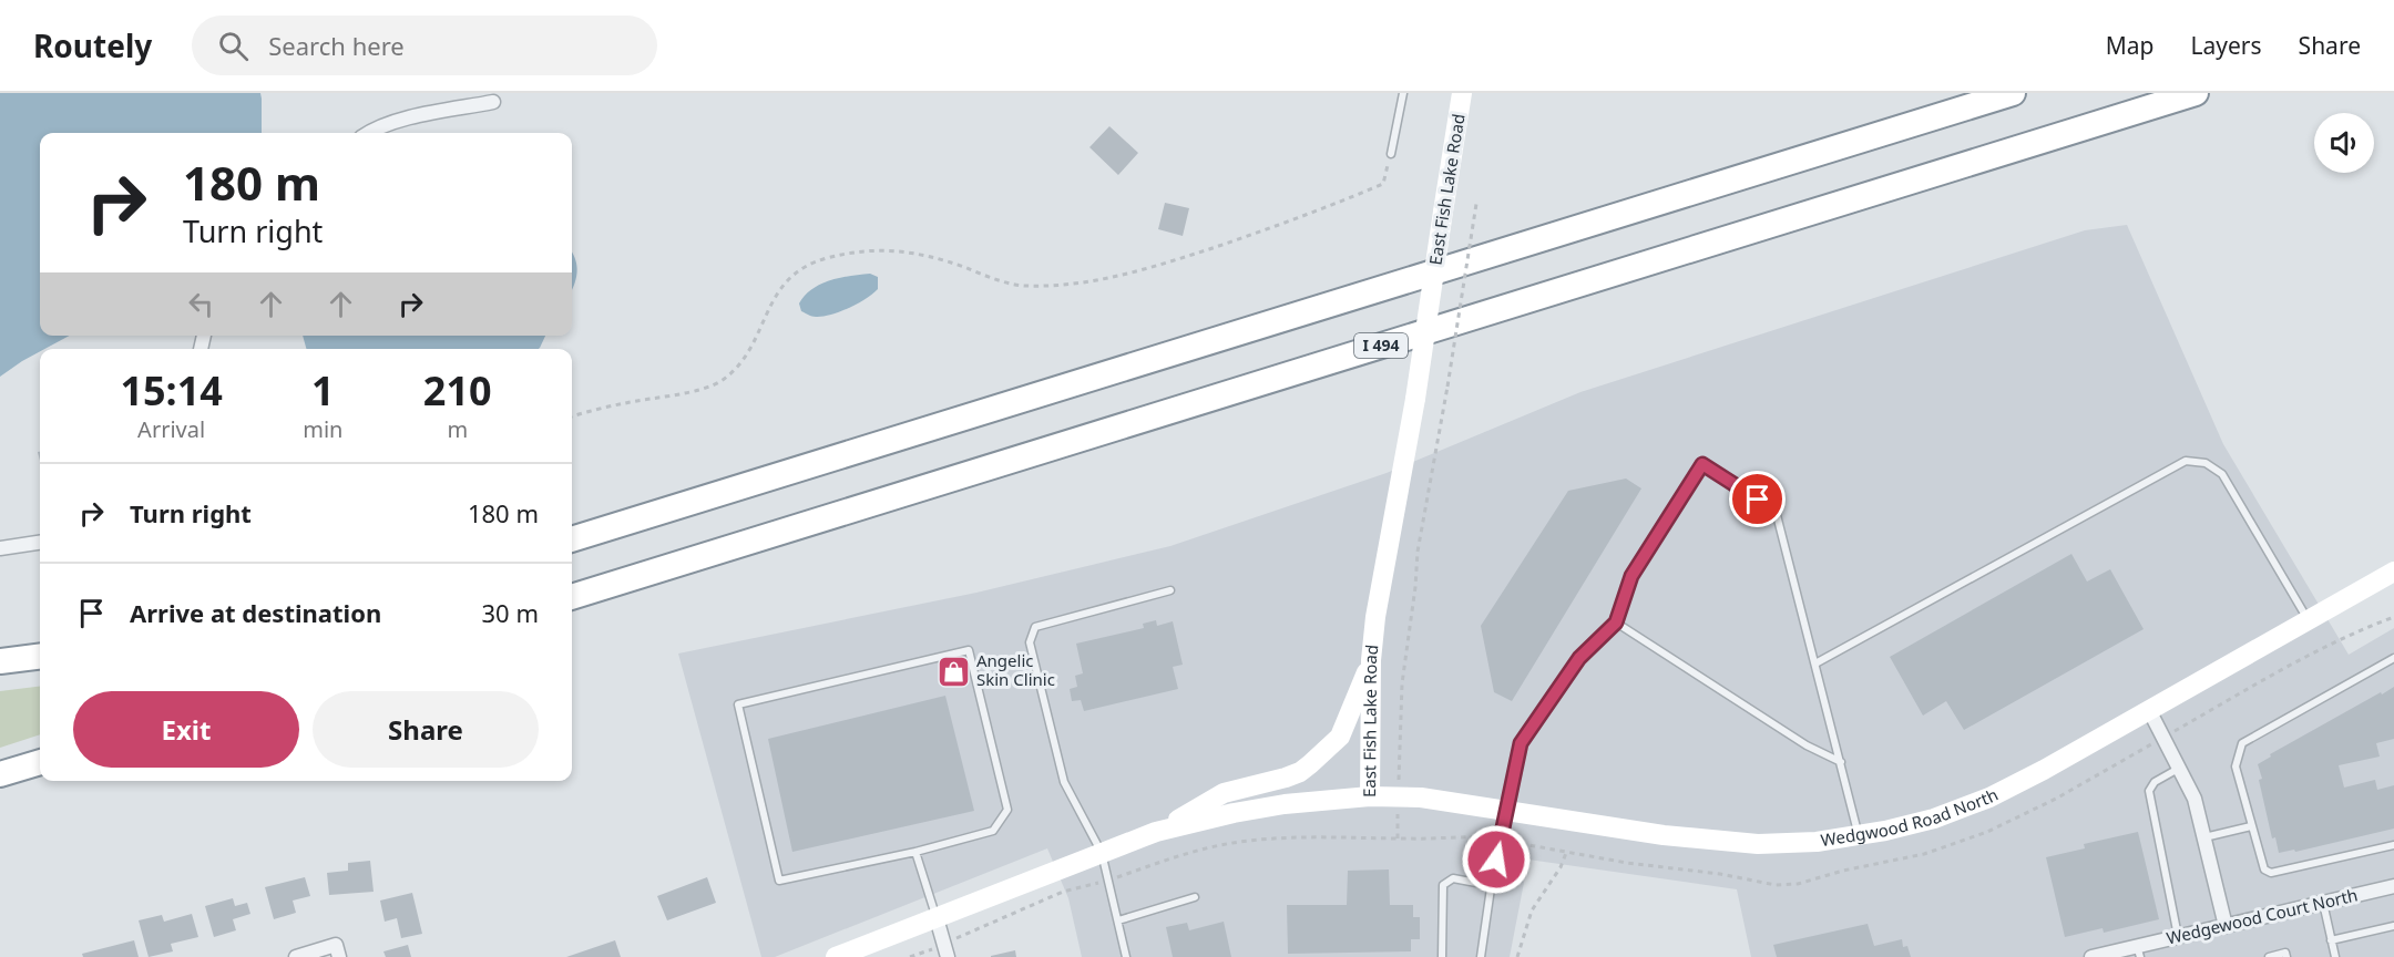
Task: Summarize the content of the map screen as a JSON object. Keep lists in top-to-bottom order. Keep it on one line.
{"streets":{"highway":["I 494"],"street":["East Fish Lake Road","Wedgwood Road North","Wedgewood Court North"]},"crossings":[["East Fish Lake Road","Wedgwood Road North"]],"places":{"shop":["Angelic Skin Clinic"]},"page":{"header":"Routely","search":"Search here","nav":["Map","Layers","Share"],"turn":["180 m","Turn right"],"eta":["15:14","Arrival","1","min","210","m"],"list":[{"name":"Turn right","value":"180 m"},{"name":"Arrive at destination","value":"30 m"}],"buttons":["Exit","Share"]}}
